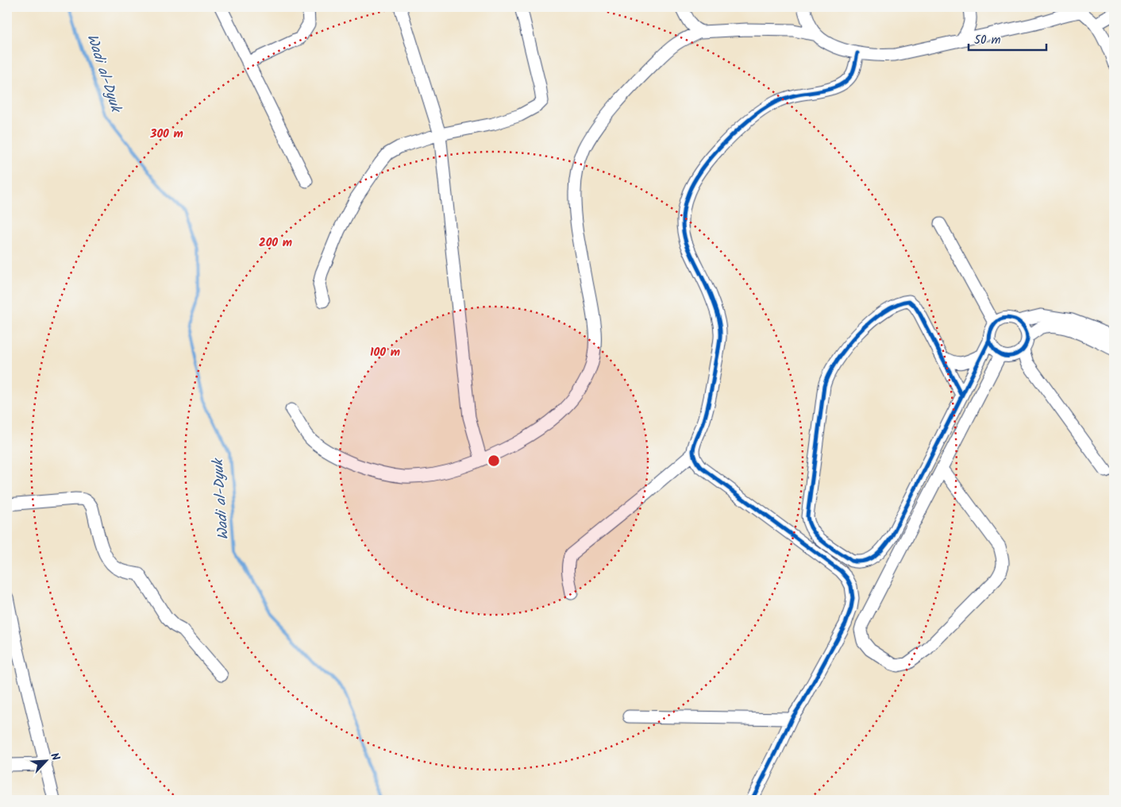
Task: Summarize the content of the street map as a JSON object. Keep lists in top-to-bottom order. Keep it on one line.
{"water":["Wadi al-Dyuk"],"scale_bar":"50 m","north":"top right","rings":["300 m","200 m","100 m"]}
